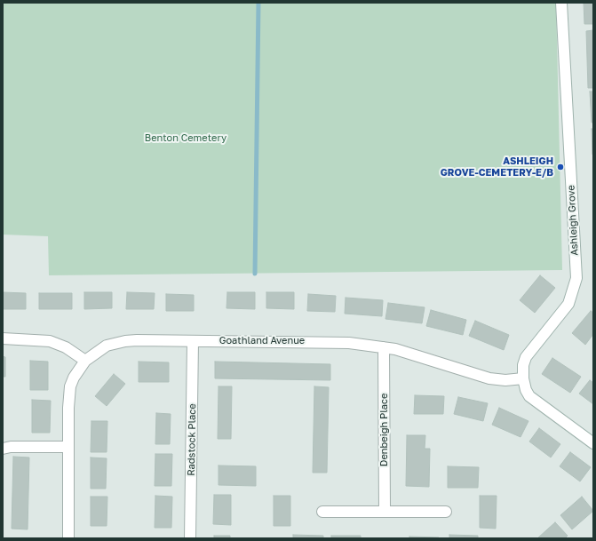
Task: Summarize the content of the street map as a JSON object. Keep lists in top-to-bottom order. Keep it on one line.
{"streets":{"street":["Ashleigh Grove","Goathland Avenue","Denbeigh Place","Radstock Place"]},"crossings":[["Ashleigh Grove","Goathland Avenue"],["Goathland Avenue","Denbeigh Place"],["Goathland Avenue","Radstock Place"]],"parks":["Benton Cemetery"],"places":["ASHLEIGH GROVE-CEMETERY-E/B"]}
